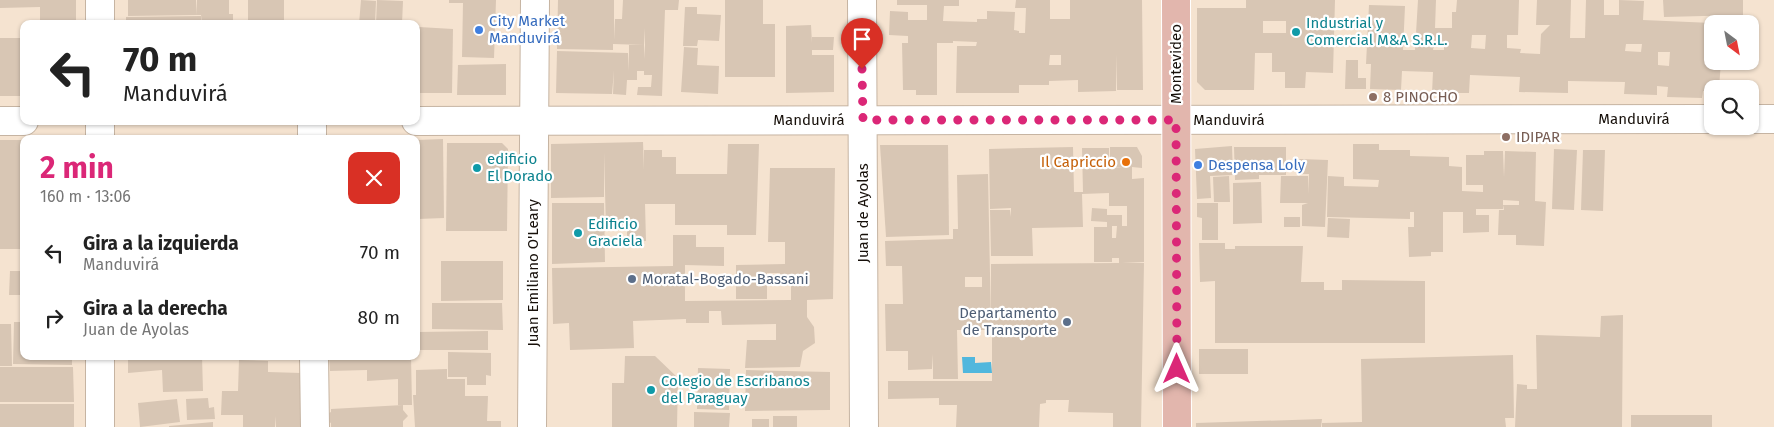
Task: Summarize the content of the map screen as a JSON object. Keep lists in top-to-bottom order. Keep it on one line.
{"streets":{"main road":["Montevideo"],"street":["Manduvirá","Juan de Ayolas","Juan Emiliano O'Leary"]},"crossings":[["Montevideo","Manduvirá"],["Manduvirá","Juan de Ayolas"],["Manduvirá","Juan Emiliano O'Leary"]],"places":["City Market Manduvirá","Industrial y Comercial M&A S.R.L.","8 PINOCHO","IDIPAR","Il Capriccio","Despensa Loly","edificio El Dorado","Edificio Graciela","Moratal-Bogado-Bassani","Departamento de Transporte","Colegio de Escribanos del Paraguay"],"north":"bottom right","page":{"turn":["70 m","Manduvirá"],"heading":["2 min","160 m · 13:06"],"list":[{"name":"Gira a la izquierda","note":"Manduvirá","value":"70 m"},{"name":"Gira a la derecha","note":"Juan de Ayolas","value":"80 m"}]}}
